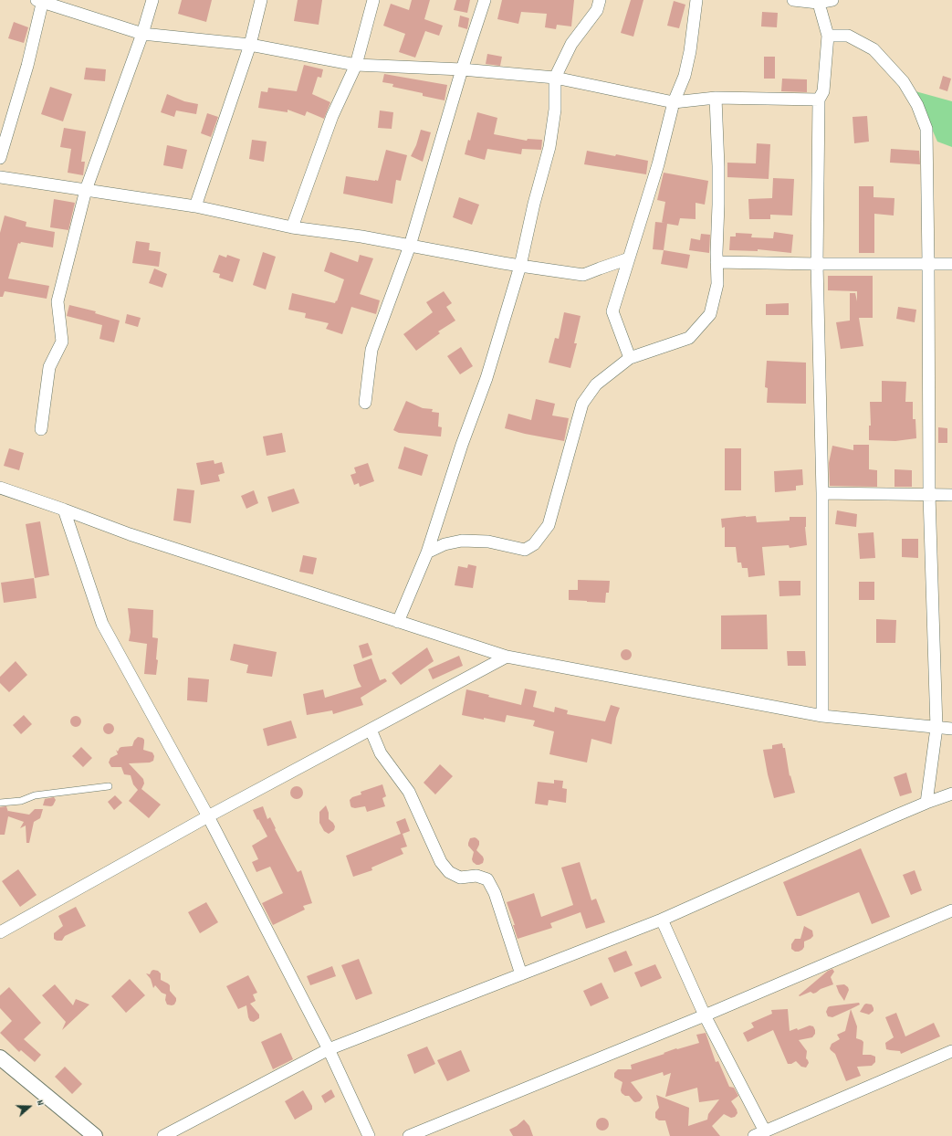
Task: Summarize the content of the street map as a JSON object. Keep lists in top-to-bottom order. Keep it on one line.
{"north":"right"}
